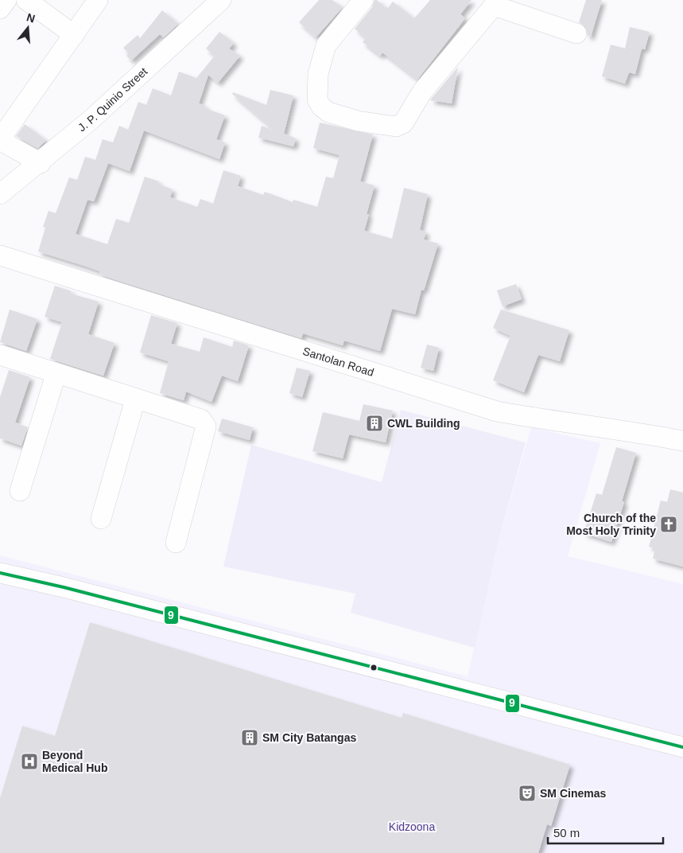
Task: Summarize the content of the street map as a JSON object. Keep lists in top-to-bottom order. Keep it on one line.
{"streets":{"street":["J. P. Quinio Street","Santolan Road"]},"parks":["Kidzoona"],"places":{"building":["CWL Building","SM City Batangas"],"church":["Church of the Most Holy Trinity"],"hospital":["Beyond Medical Hub"],"theatre":["SM Cinemas"]},"lines":["transit line 9"],"scale_bar":"50 m","north":"top"}
